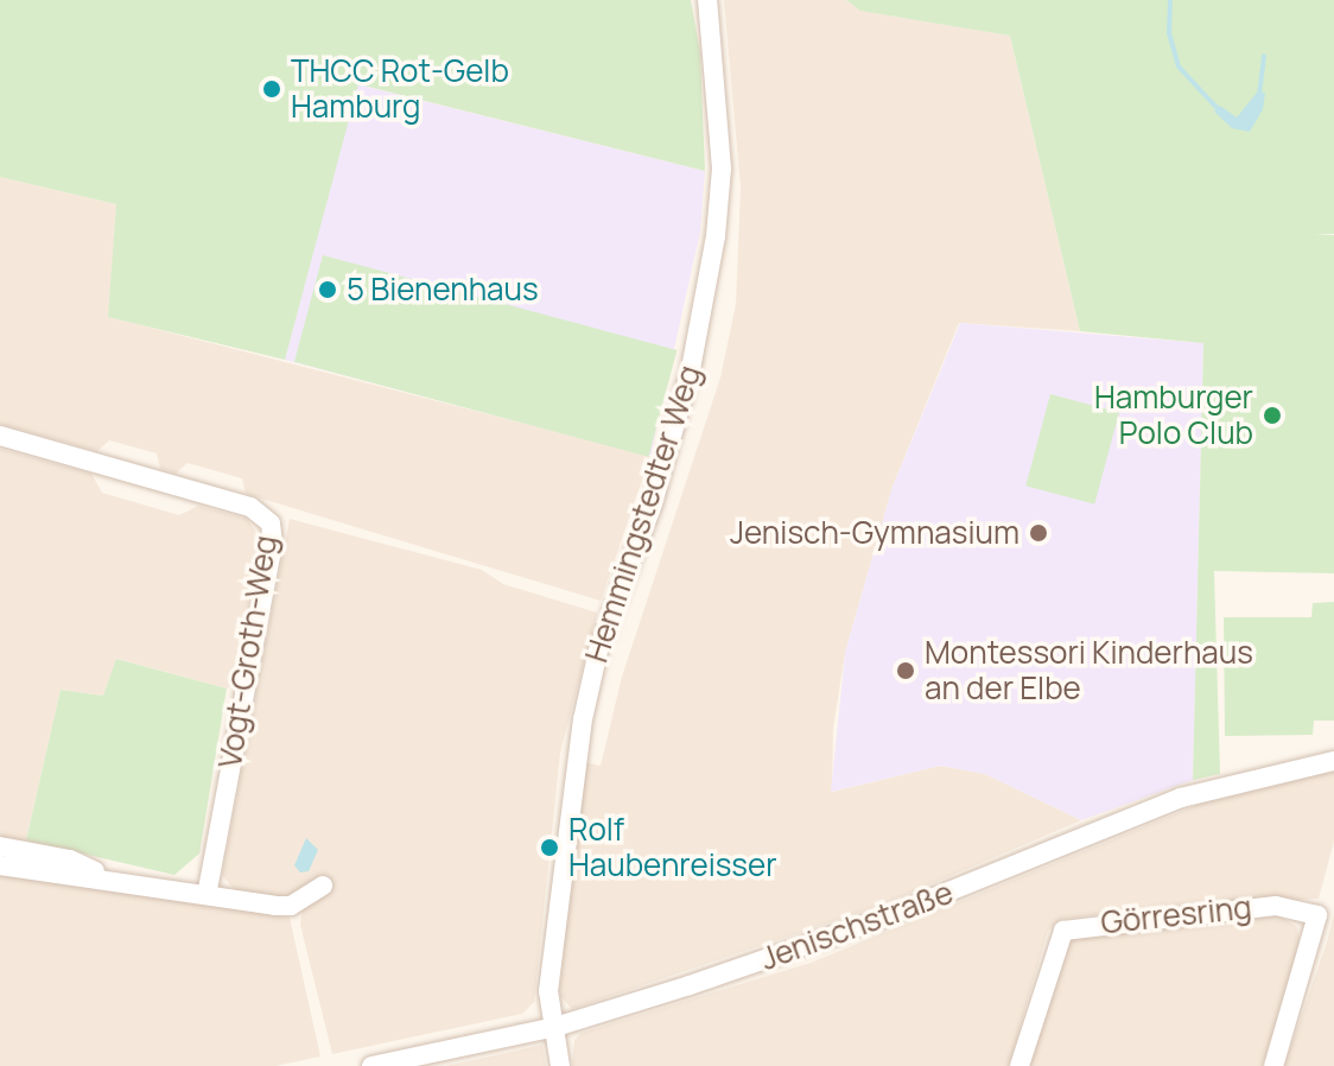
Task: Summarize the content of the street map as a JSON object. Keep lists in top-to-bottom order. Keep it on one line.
{"streets":{"street":["Hemmingstedter Weg","Vogt-Groth-Weg","Görresring","Jenischstraße"]},"crossings":[["Hemmingstedter Weg","Jenischstraße"]],"places":["THCC Rot-Gelb Hamburg","5 Bienenhaus","Hamburger Polo Club","Jenisch-Gymnasium","Montessori Kinderhaus an der Elbe","Rolf Haubenreisser"]}
